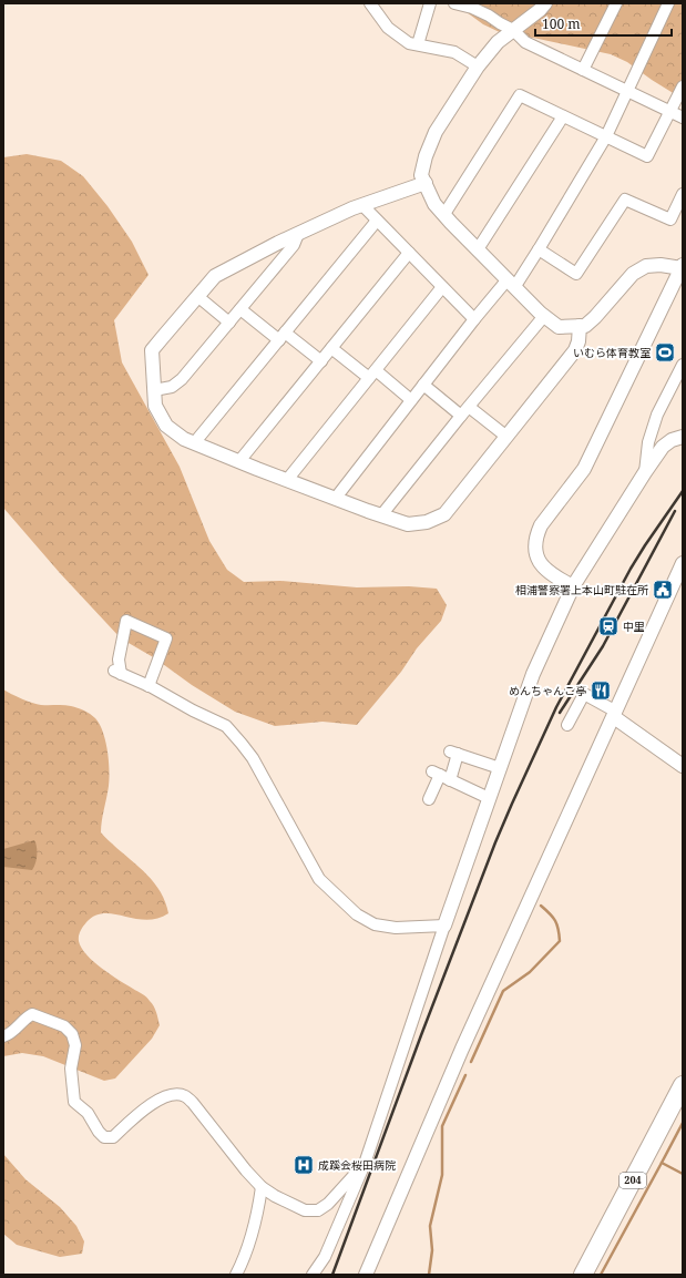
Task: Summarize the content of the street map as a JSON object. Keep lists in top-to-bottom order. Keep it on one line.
{"streets":{"highway":["204"]},"places":{"sports":["いむら体育教室"],"public building":["相浦警察署上本山町駐在所"],"station":["中里"],"restaurant":["めんちゃんこ亭"],"hospital":["成蹊会桜田病院"]},"scale_bar":"100 m"}
